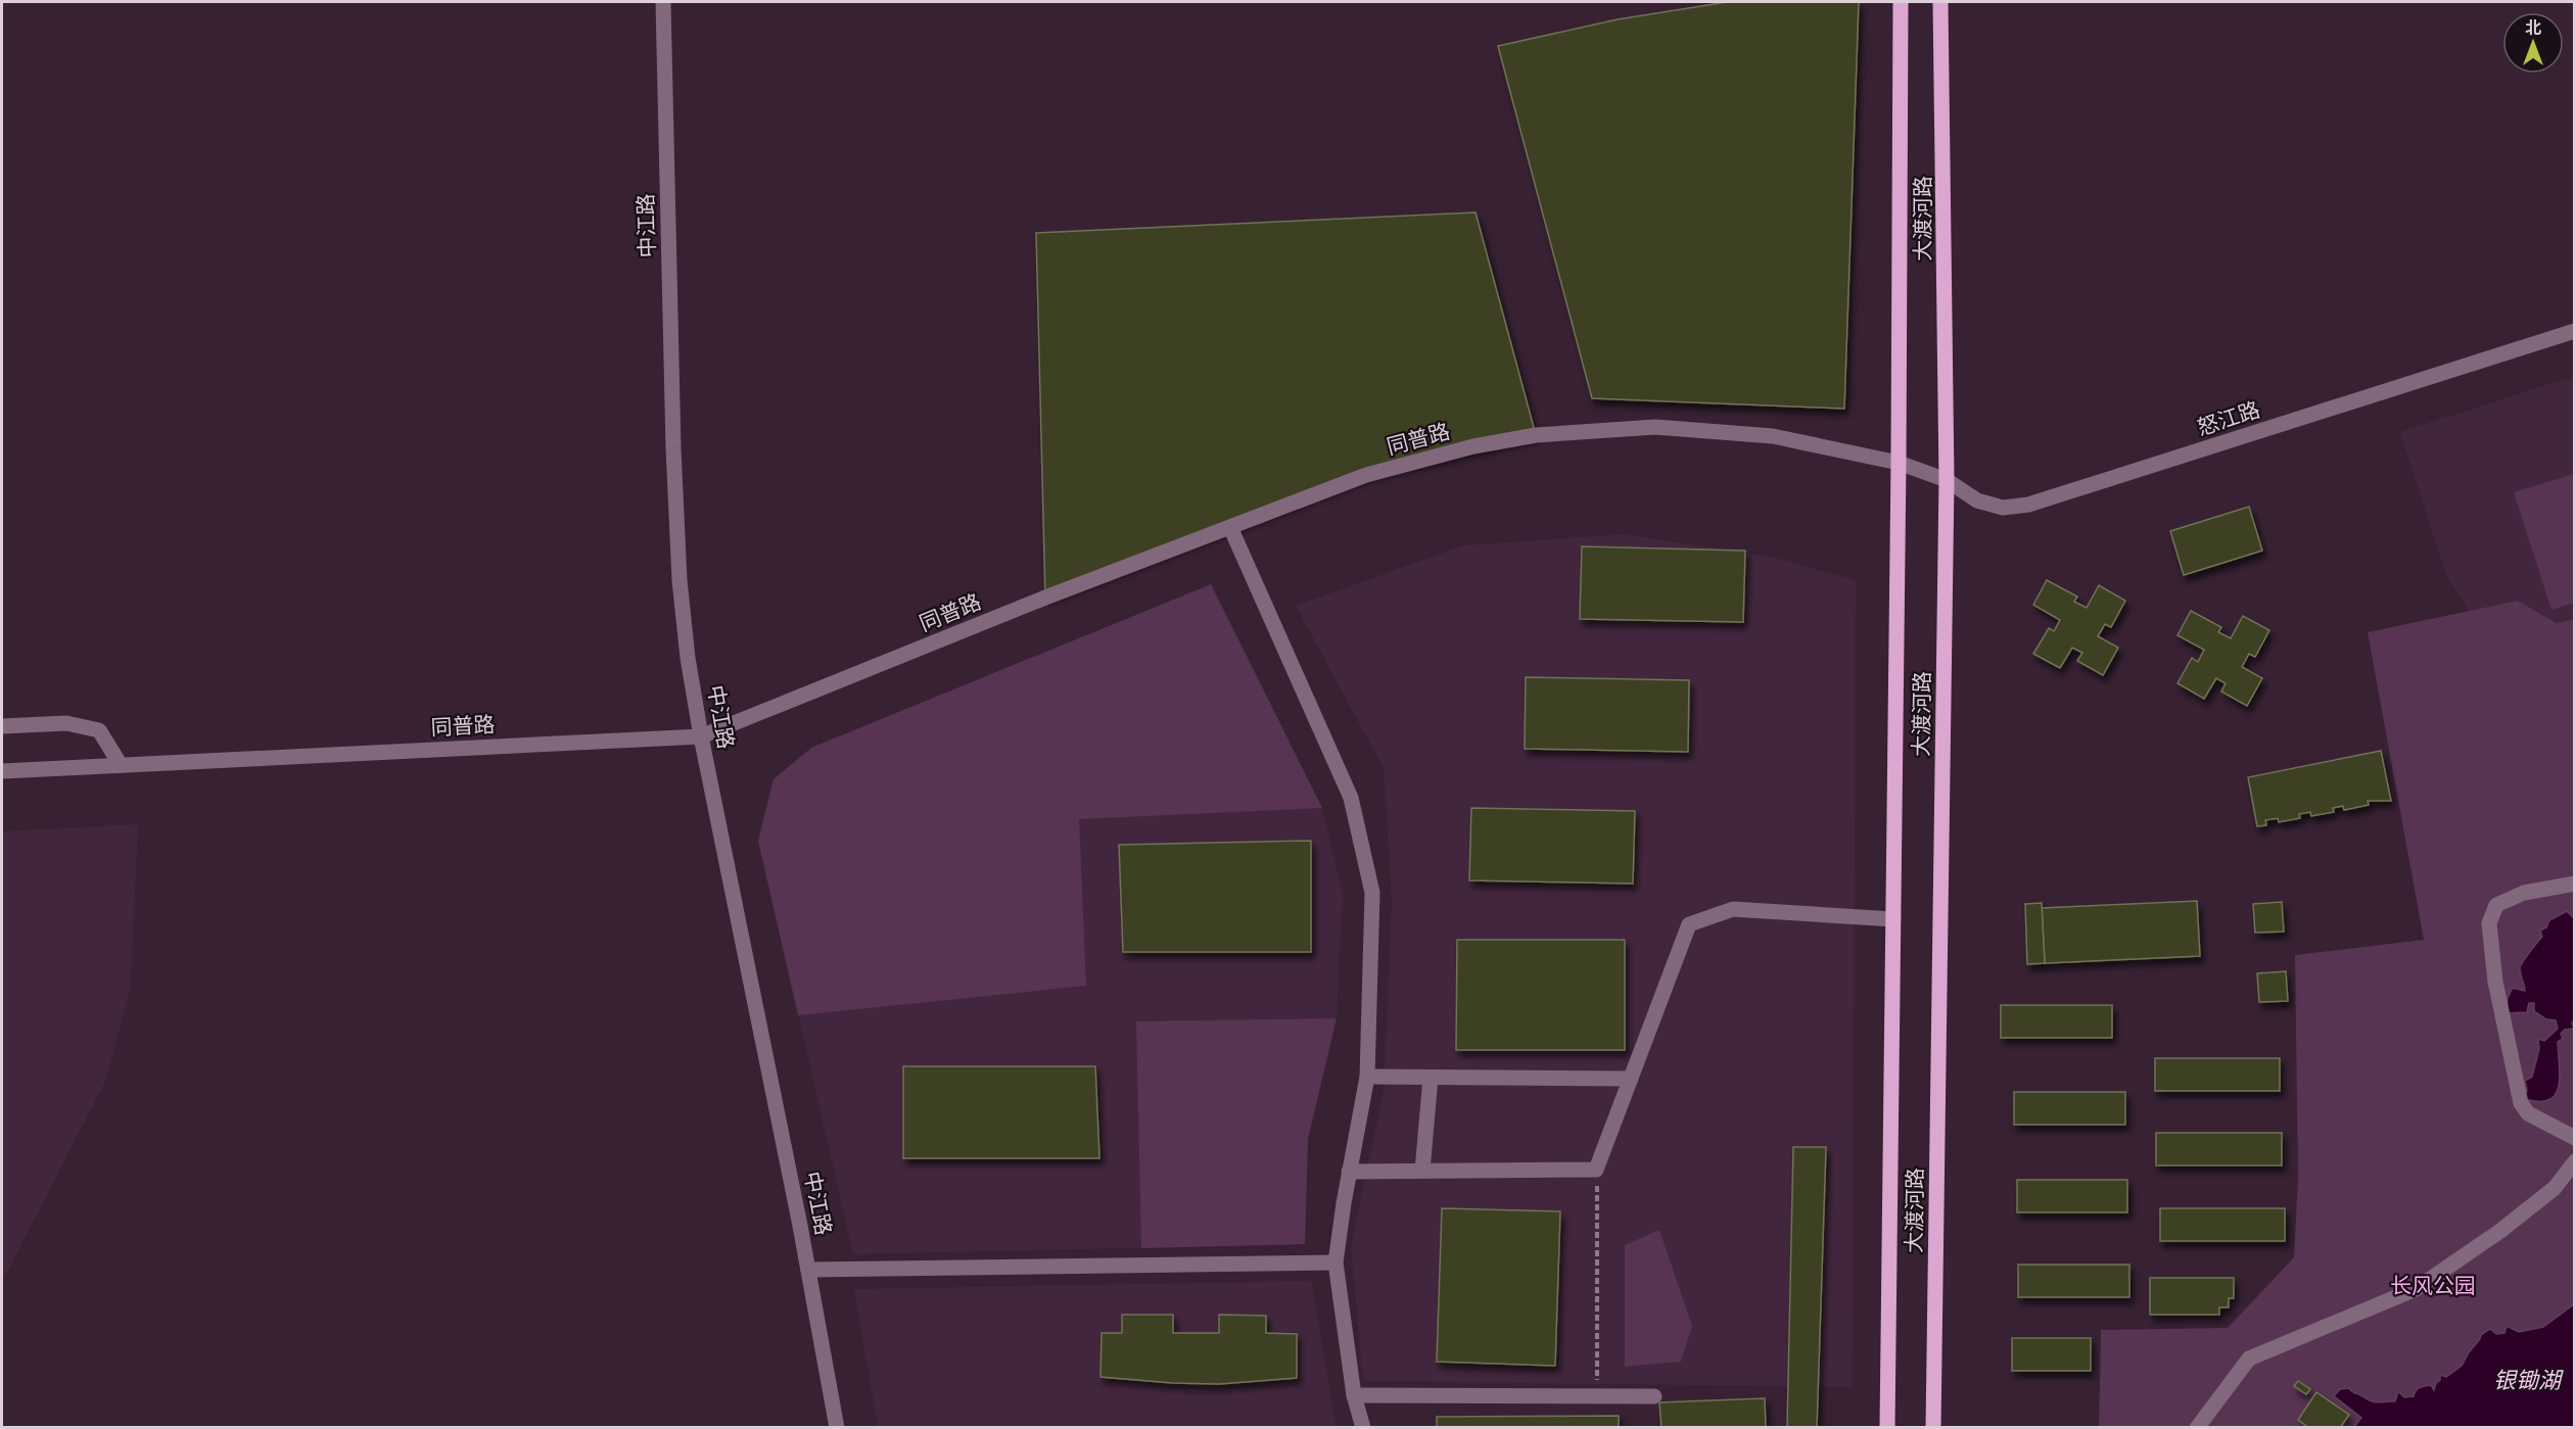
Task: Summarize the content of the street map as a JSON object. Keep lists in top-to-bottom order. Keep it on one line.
{"streets":{"main road":["大渡河路"],"street":["中江路","怒江路","同普路"]},"crossings":[["大渡河路","怒江路"],["大渡河路","同普路"],["中江路","同普路"],["怒江路","同普路"]],"water":["银锄湖"],"parks":["长风公园"],"north":"top"}
